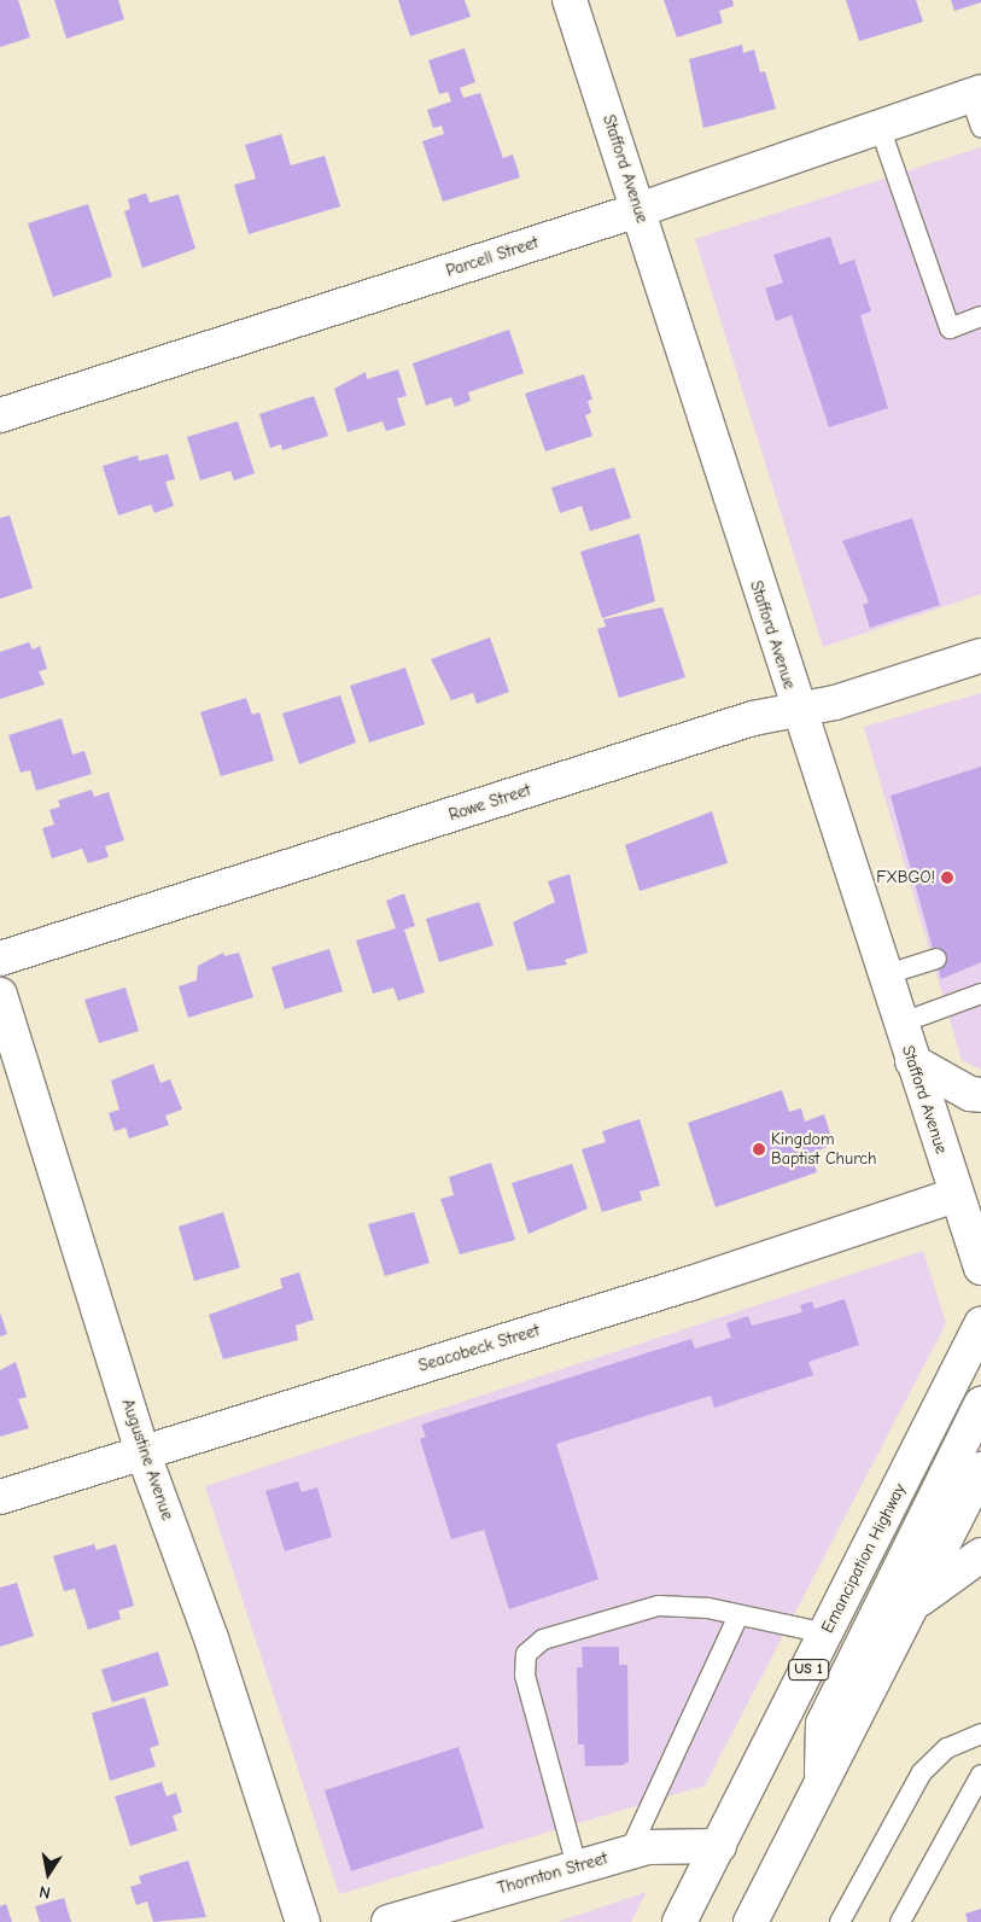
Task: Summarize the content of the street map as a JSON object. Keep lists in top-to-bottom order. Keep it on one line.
{"streets":{"street":["Stafford Avenue","Parcell Street","Rowe Street","Seacobeck Street","Augustine Avenue","Emancipation Highway","US 1","Thornton Street"]},"crossings":[["Stafford Avenue","Parcell Street"],["Stafford Avenue","Rowe Street"],["Stafford Avenue","Seacobeck Street"],["Seacobeck Street","Augustine Avenue"],["Emancipation Highway","Thornton Street"]],"places":["FXBGO!","Kingdom Baptist Church"],"north":"bottom"}
